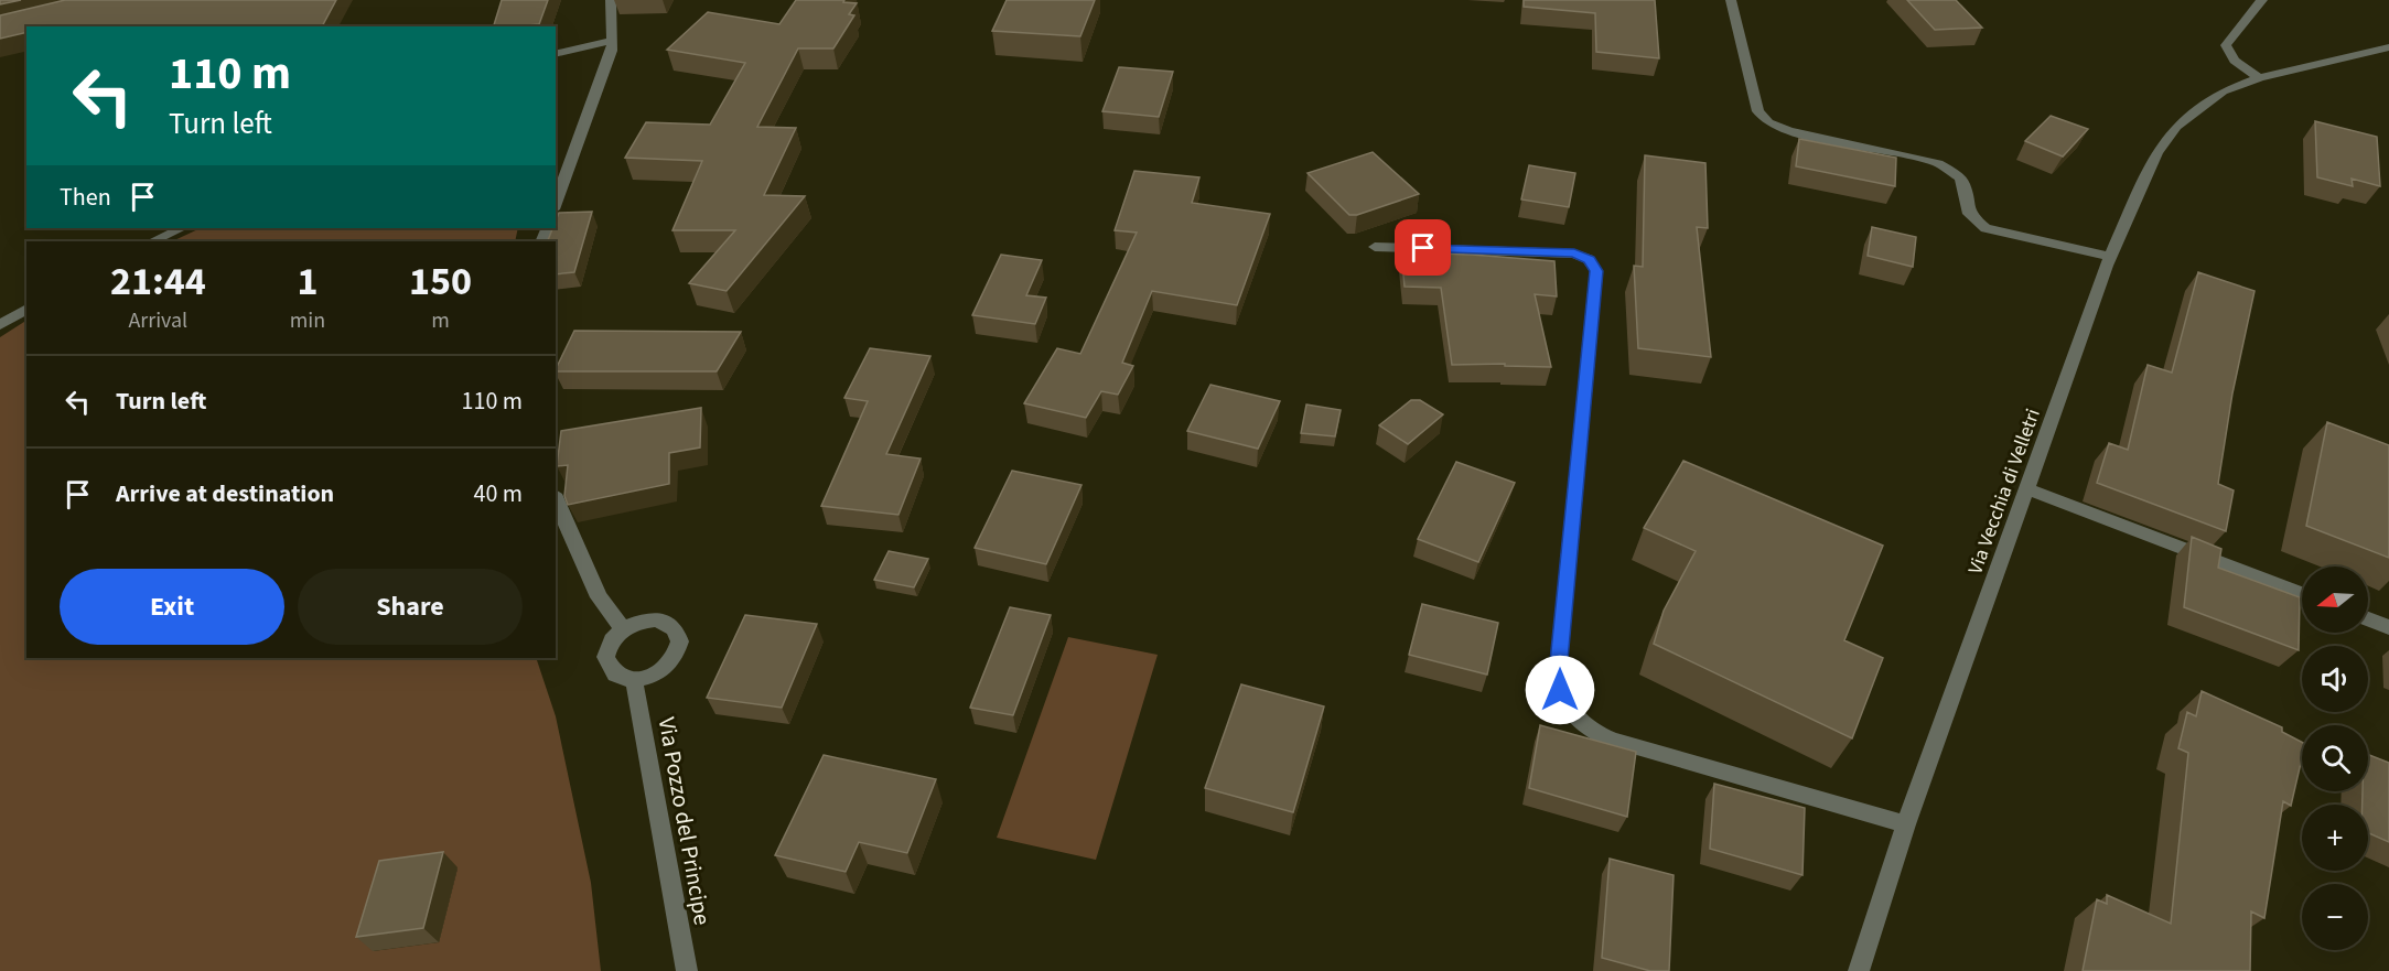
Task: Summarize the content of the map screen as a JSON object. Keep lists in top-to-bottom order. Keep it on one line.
{"streets":{"street":["Via Vecchia di Velletri","Via Pozzo del Principe"]},"north":"left","page":{"turn":["110 m","Turn left"],"then":"Then","eta":["21:44","Arrival","1","min","150","m"],"list":[{"name":"Turn left","value":"110 m"},{"name":"Arrive at destination","value":"40 m"}],"buttons":["Exit","Share"],"map_buttons":["+","−"]}}
